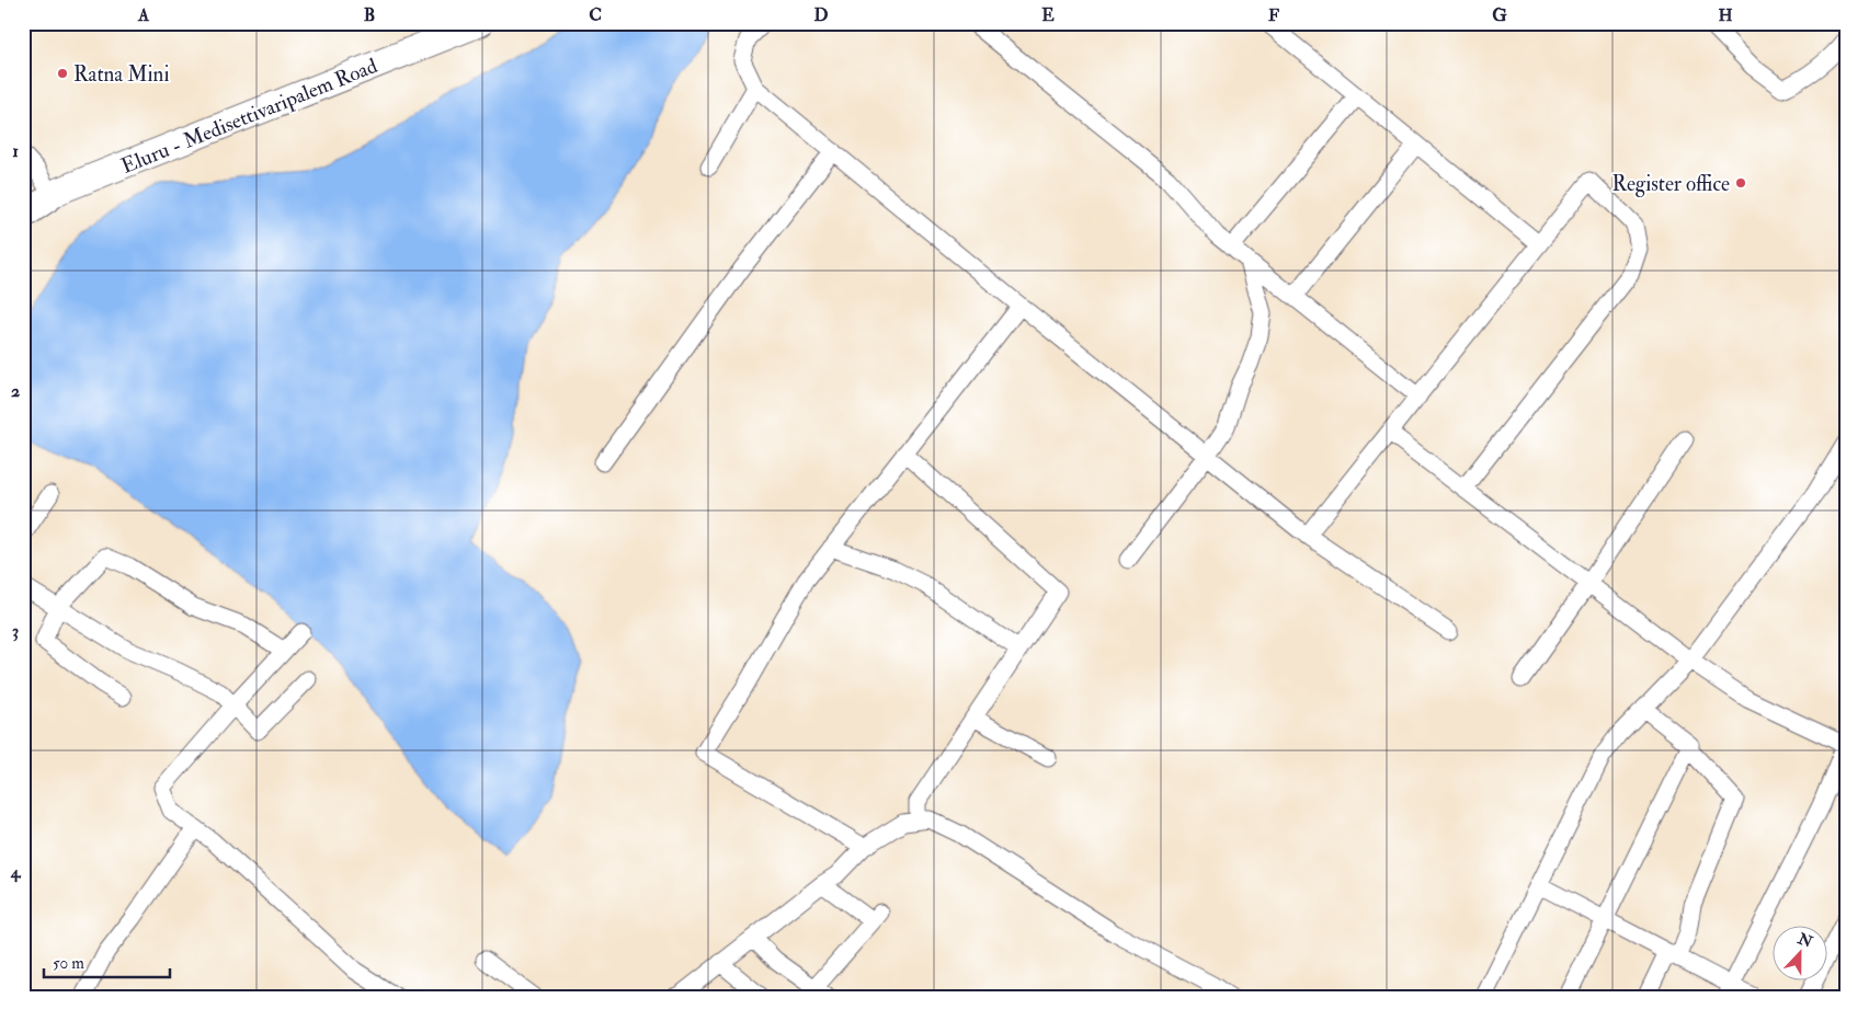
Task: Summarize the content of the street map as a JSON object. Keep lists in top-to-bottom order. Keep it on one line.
{"streets":{"main road":["Eluru - Medisettivaripalem Road"]},"places":["Ratna Mini","Register office"],"scale_bar":"50 m","north":"top","grid":{"columns":["A","B","C","D","E","F","G","H"],"rows":["1","2","3","4"]}}
